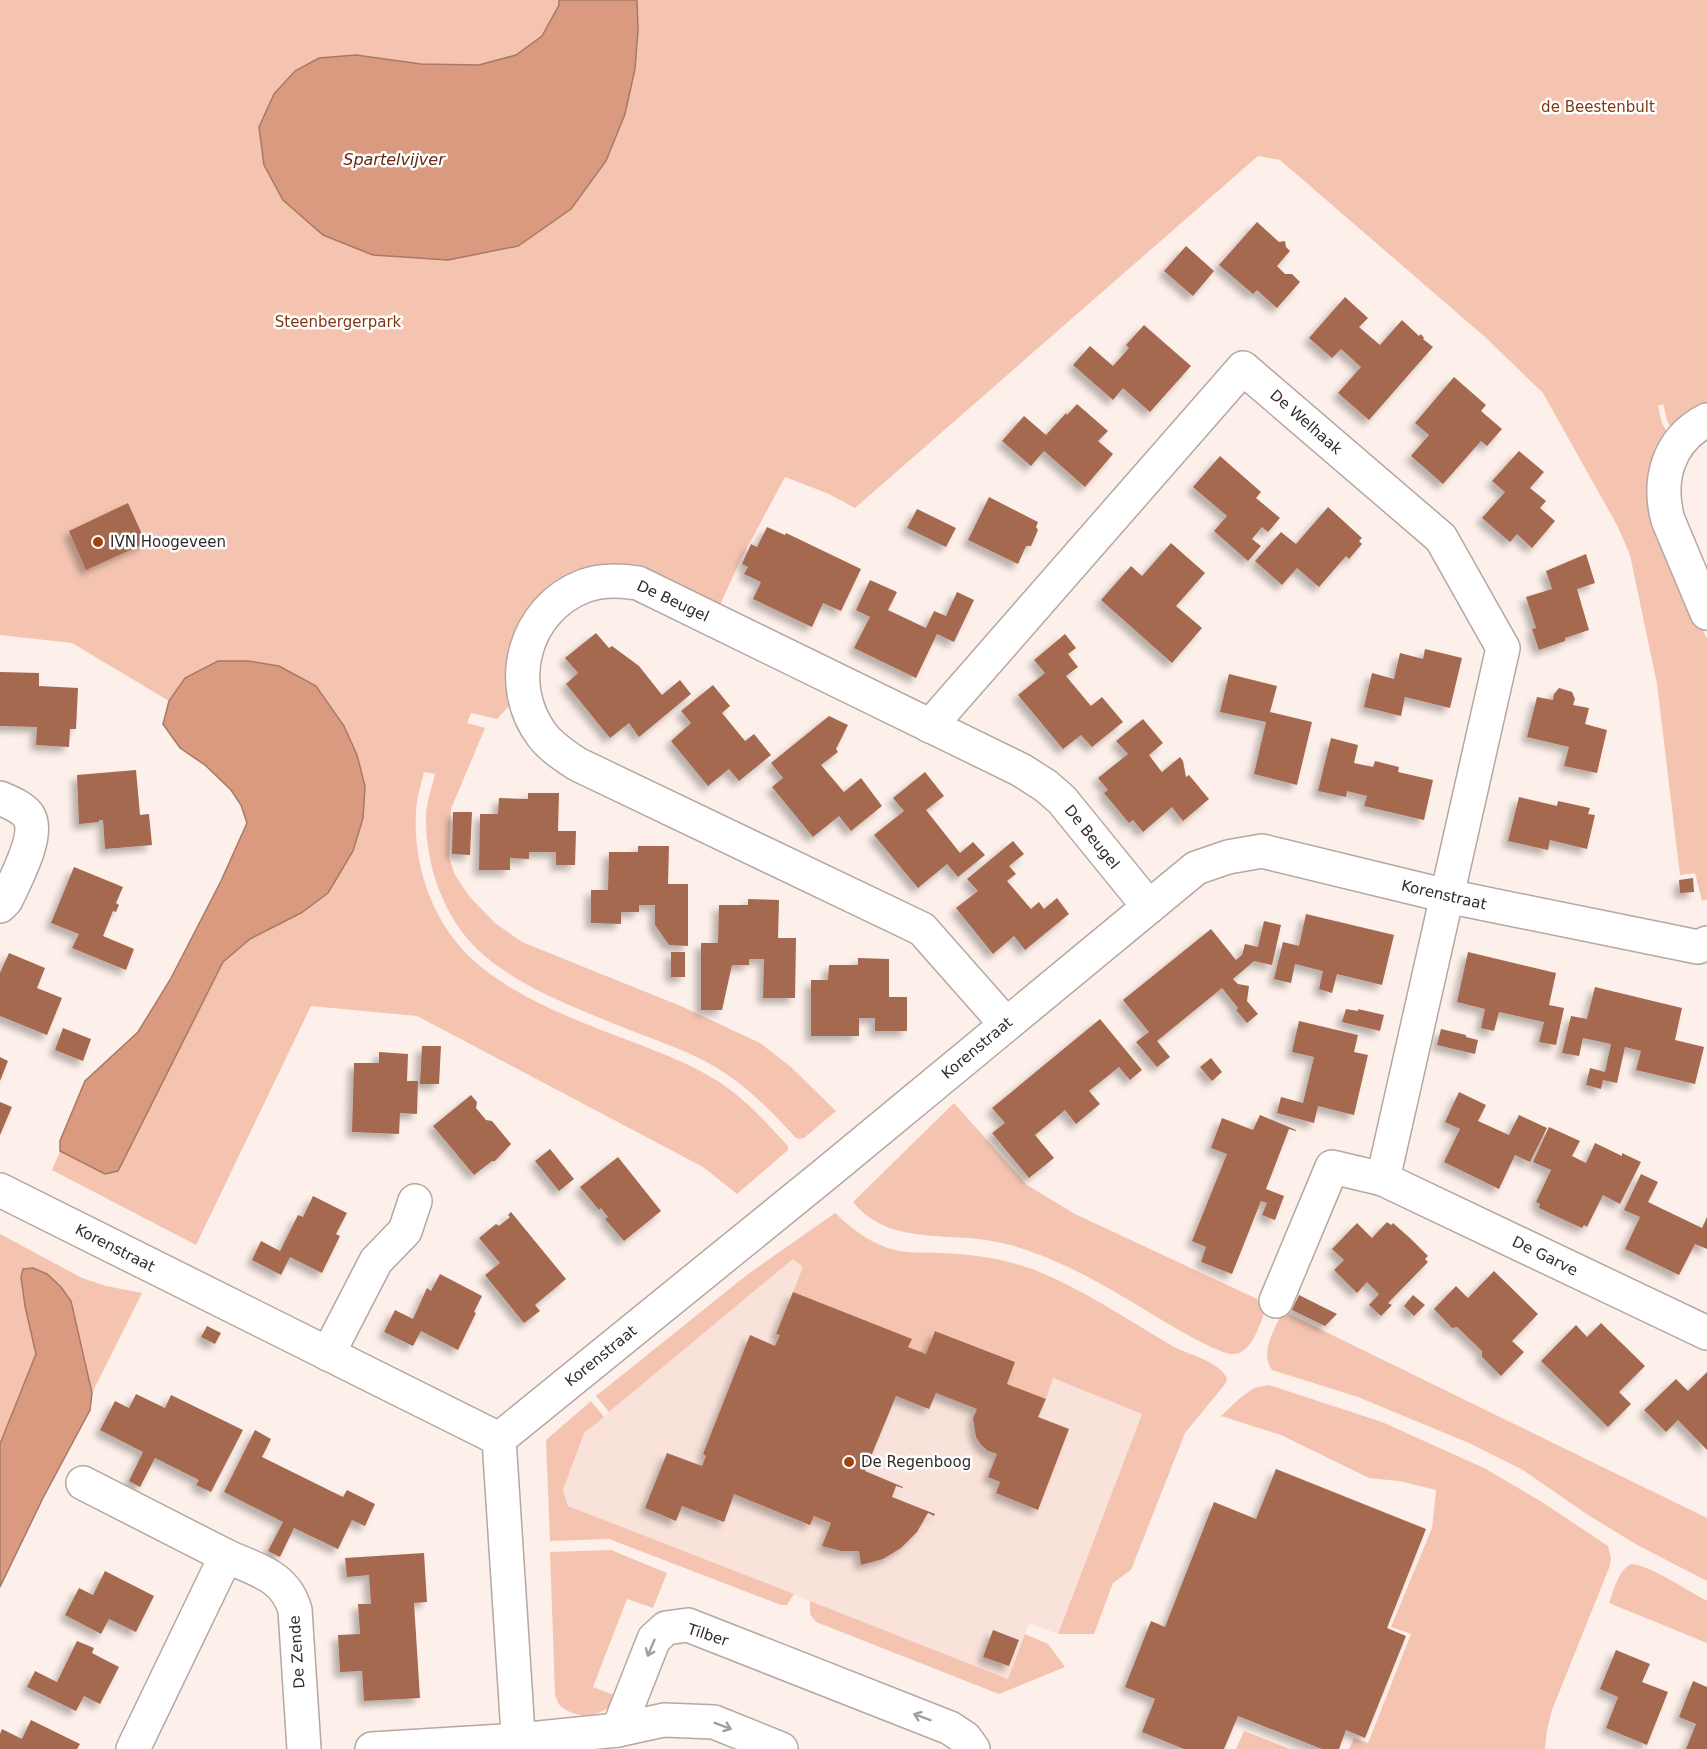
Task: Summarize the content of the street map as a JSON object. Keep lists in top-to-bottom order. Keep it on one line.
{"streets":{"street":["De Welhaak","De Beugel","Korenstraat","De Garve","Tilber","De Zende"]},"crossings":[["De Welhaak","De Beugel"],["De Welhaak","Korenstraat"],["De Beugel","Korenstraat"]],"water":["Spartelvijver"],"parks":["de Beestenbult","Steenbergerpark"],"places":["IVN Hoogeveen","De Regenboog"]}
